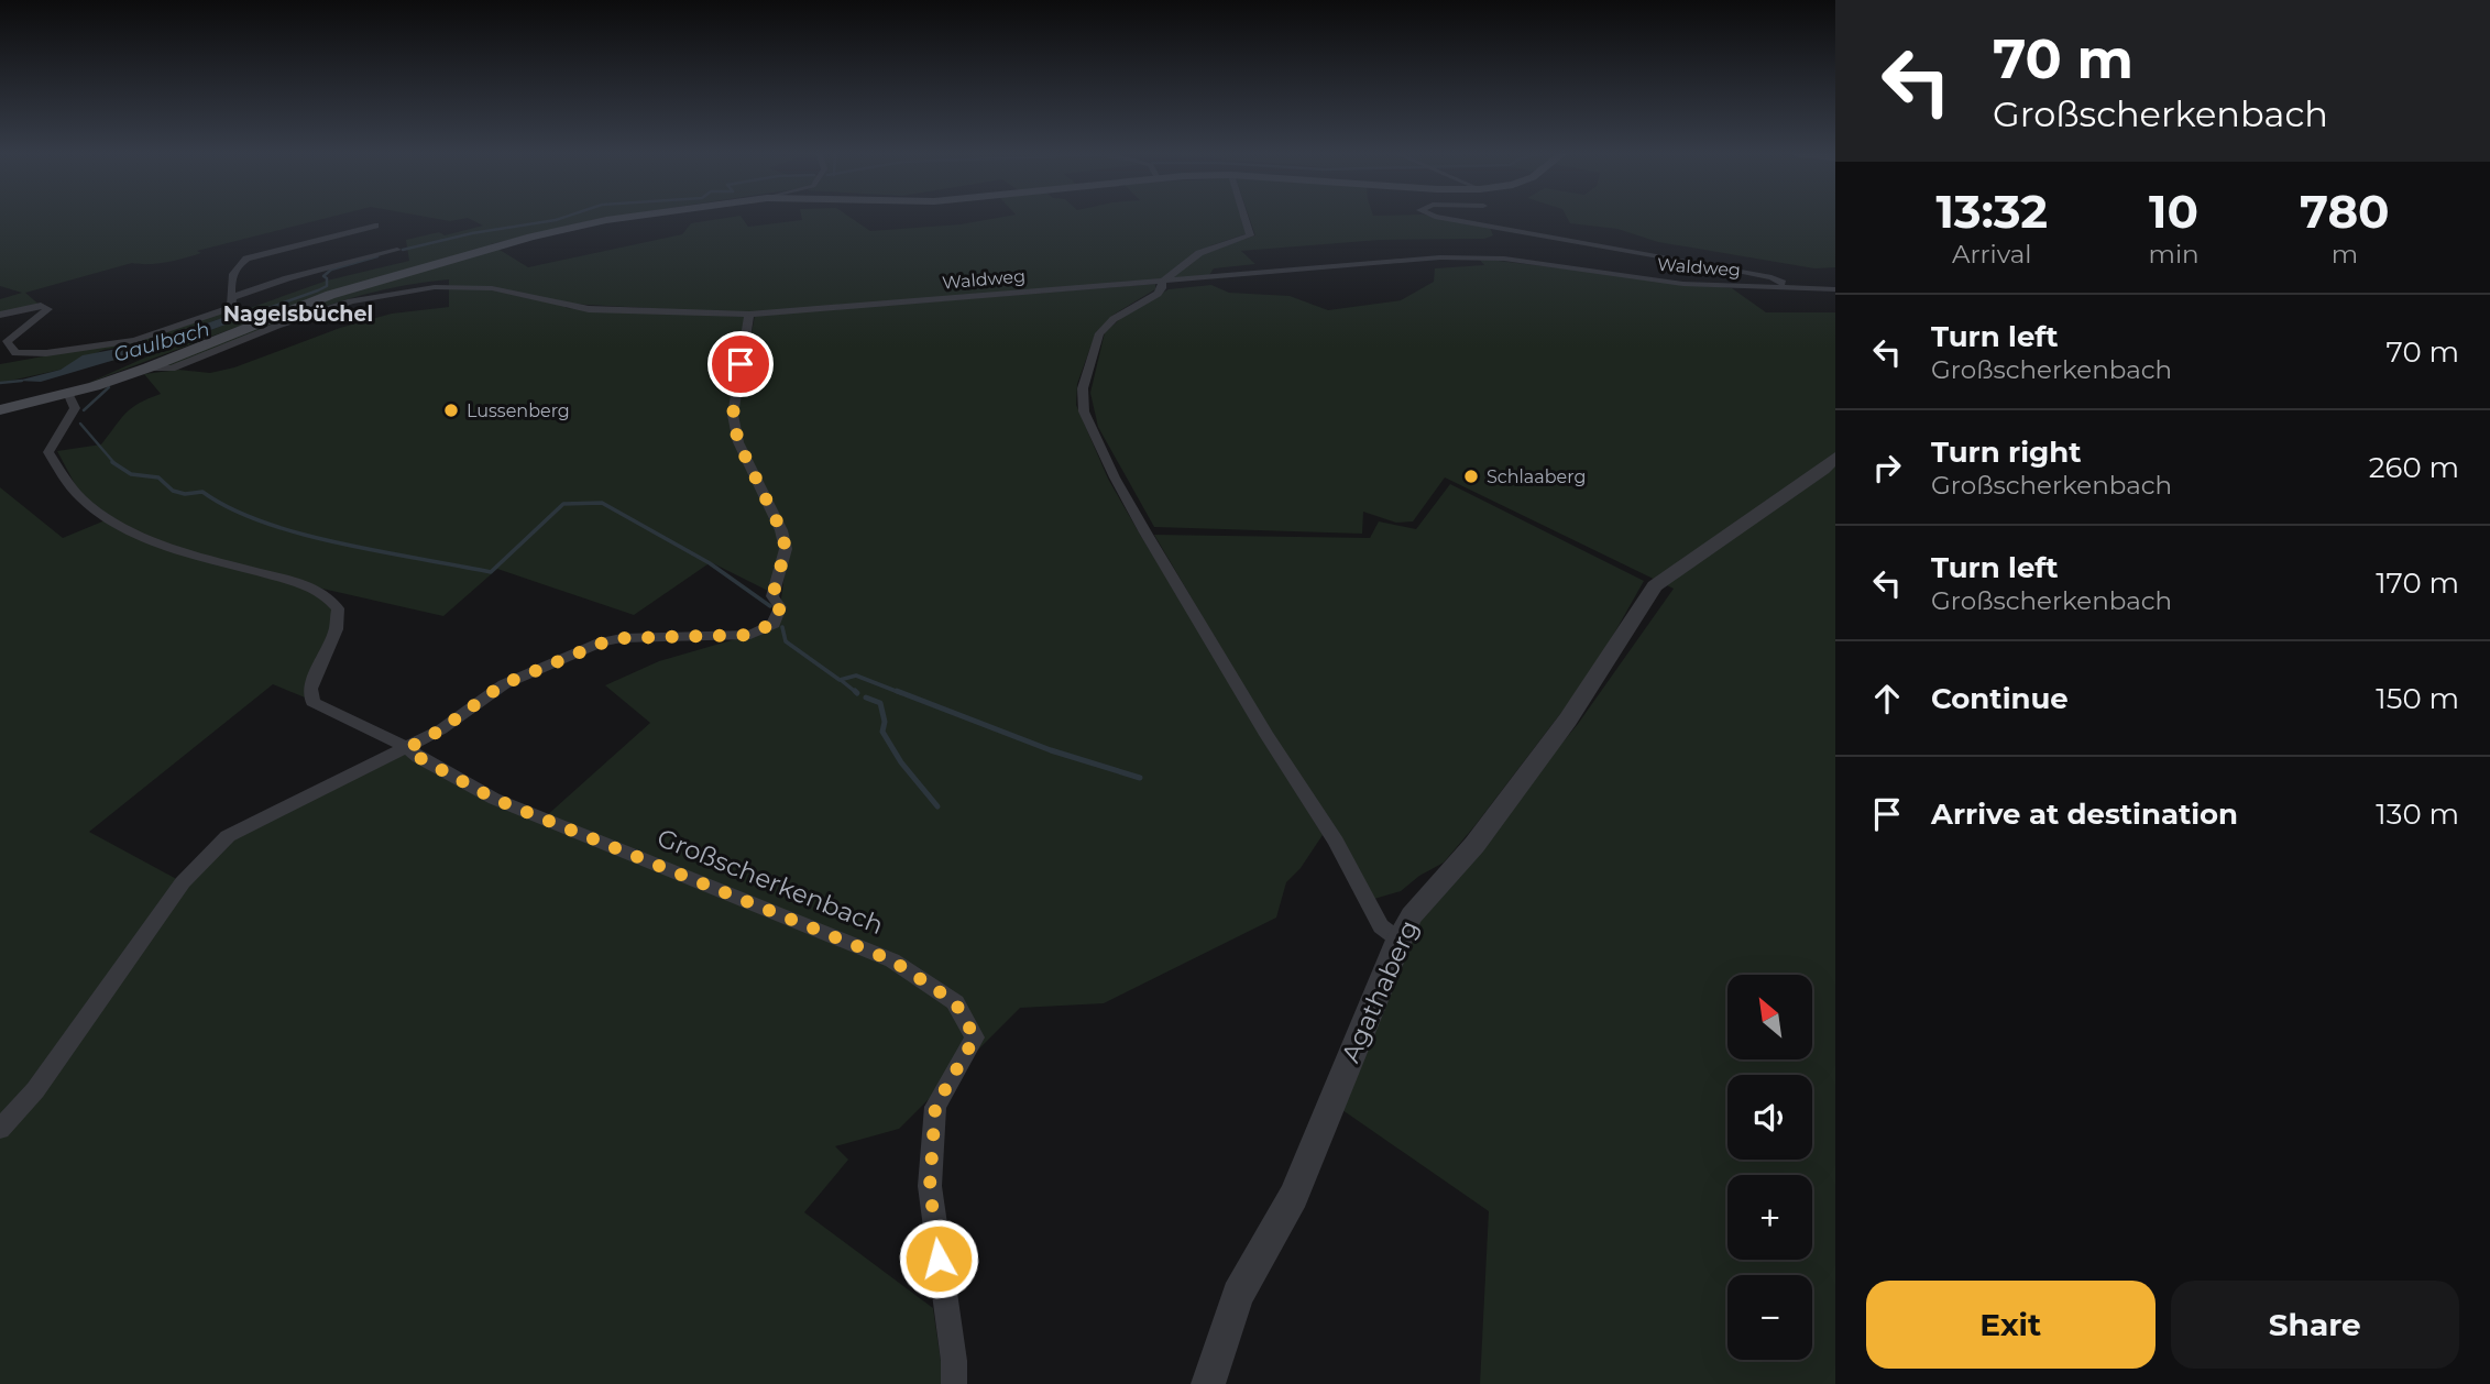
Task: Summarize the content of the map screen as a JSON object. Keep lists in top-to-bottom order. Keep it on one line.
{"streets":{"street":["Waldweg","Großscherkenbach","Agathaberg"]},"districts":["Nagelsbüchel"],"water":["Gaulbach"],"places":["Lussenberg","Schlaaberg"],"north":"top left","page":{"turn":["70 m","Großscherkenbach"],"eta":["13:32","Arrival","10","min","780","m"],"list":[{"name":"Turn left","note":"Großscherkenbach","value":"70 m"},{"name":"Turn right","note":"Großscherkenbach","value":"260 m"},{"name":"Turn left","note":"Großscherkenbach","value":"170 m"},{"name":"Continue","value":"150 m"},{"name":"Arrive at destination","value":"130 m"}],"map_buttons":["+","−"],"buttons":["Exit","Share"]}}
